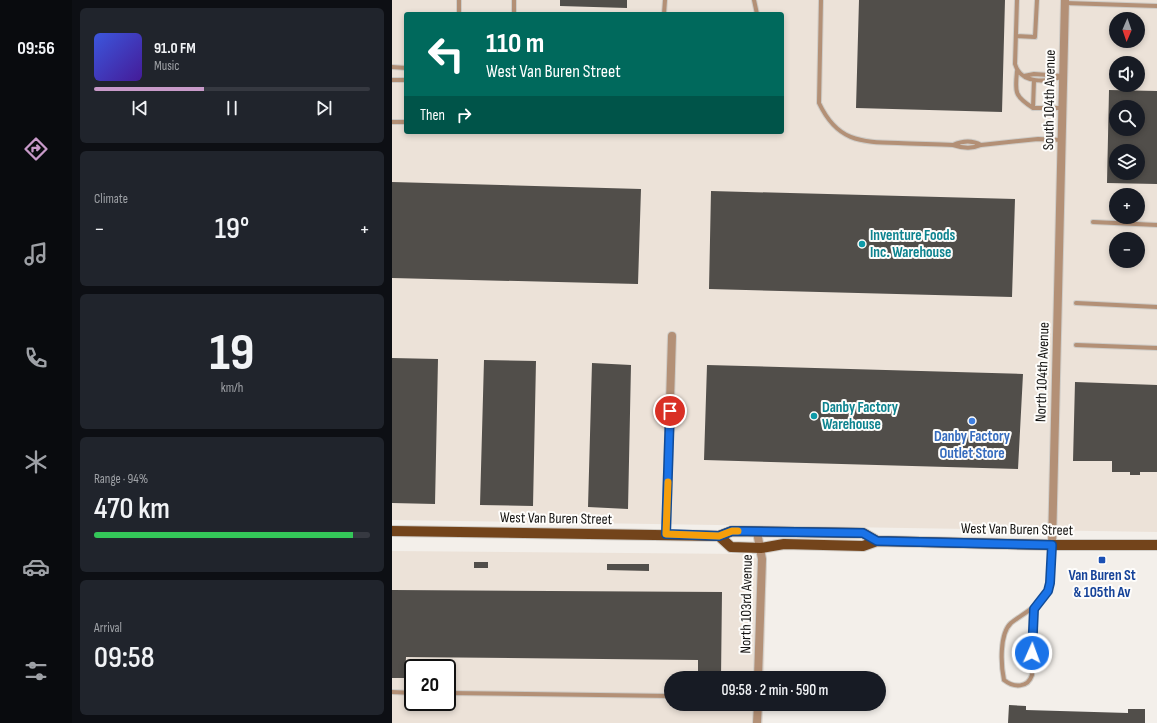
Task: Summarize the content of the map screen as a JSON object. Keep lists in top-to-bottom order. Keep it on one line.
{"streets":{"main road":["West Van Buren Street"],"street":["South 104th Avenue","North 104th Avenue","North 103rd Avenue"]},"crossings":[["South 104th Avenue","North 104th Avenue"],["North 104th Avenue","West Van Buren Street"],["West Van Buren Street","North 103rd Avenue"]],"places":{"other":["Inventure Foods Inc. Warehouse","Danby Factory Warehouse","Danby Factory Outlet Store"],"transit":["Van Buren St & 105th Av"]},"north":"bottom","page":{"tabs":"09:56","map_buttons":["+","−"],"turn":["110 m","West Van Buren Street"],"song":["91.0 FM","Music"],"then":"Then","tile":["Climate",["19","km/h"],["Range · 94%","470 km"],["Arrival","09:58"]],"heat":["−","19°","+"],"limit":"20","trip":"09:58 · 2 min · 590 m"}}
